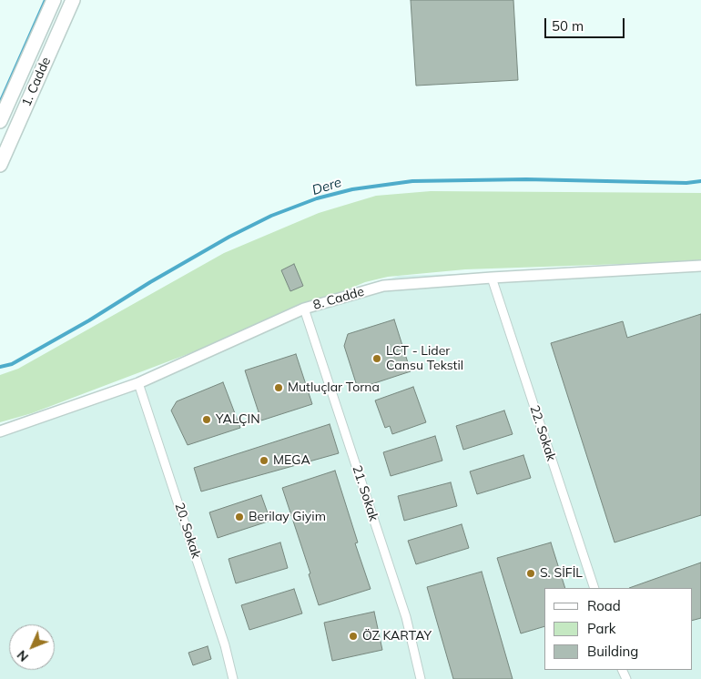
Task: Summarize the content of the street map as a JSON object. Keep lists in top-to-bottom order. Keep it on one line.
{"streets":{"main road":["1. Cadde"],"street":["8. Cadde","22. Sokak","21. Sokak","20. Sokak"]},"crossings":[["8. Cadde","22. Sokak"],["8. Cadde","21. Sokak"],["8. Cadde","20. Sokak"]],"water":["Dere"],"places":["LCT - Lider Cansu Tekstil","Mutluçlar Torna","YALÇIN","MEGA","Berilay Giyim","S. SİFİL","ÖZ KARTAY"],"legend":["Road","Park","Building"],"scale_bar":"50 m","north":"bottom left"}
